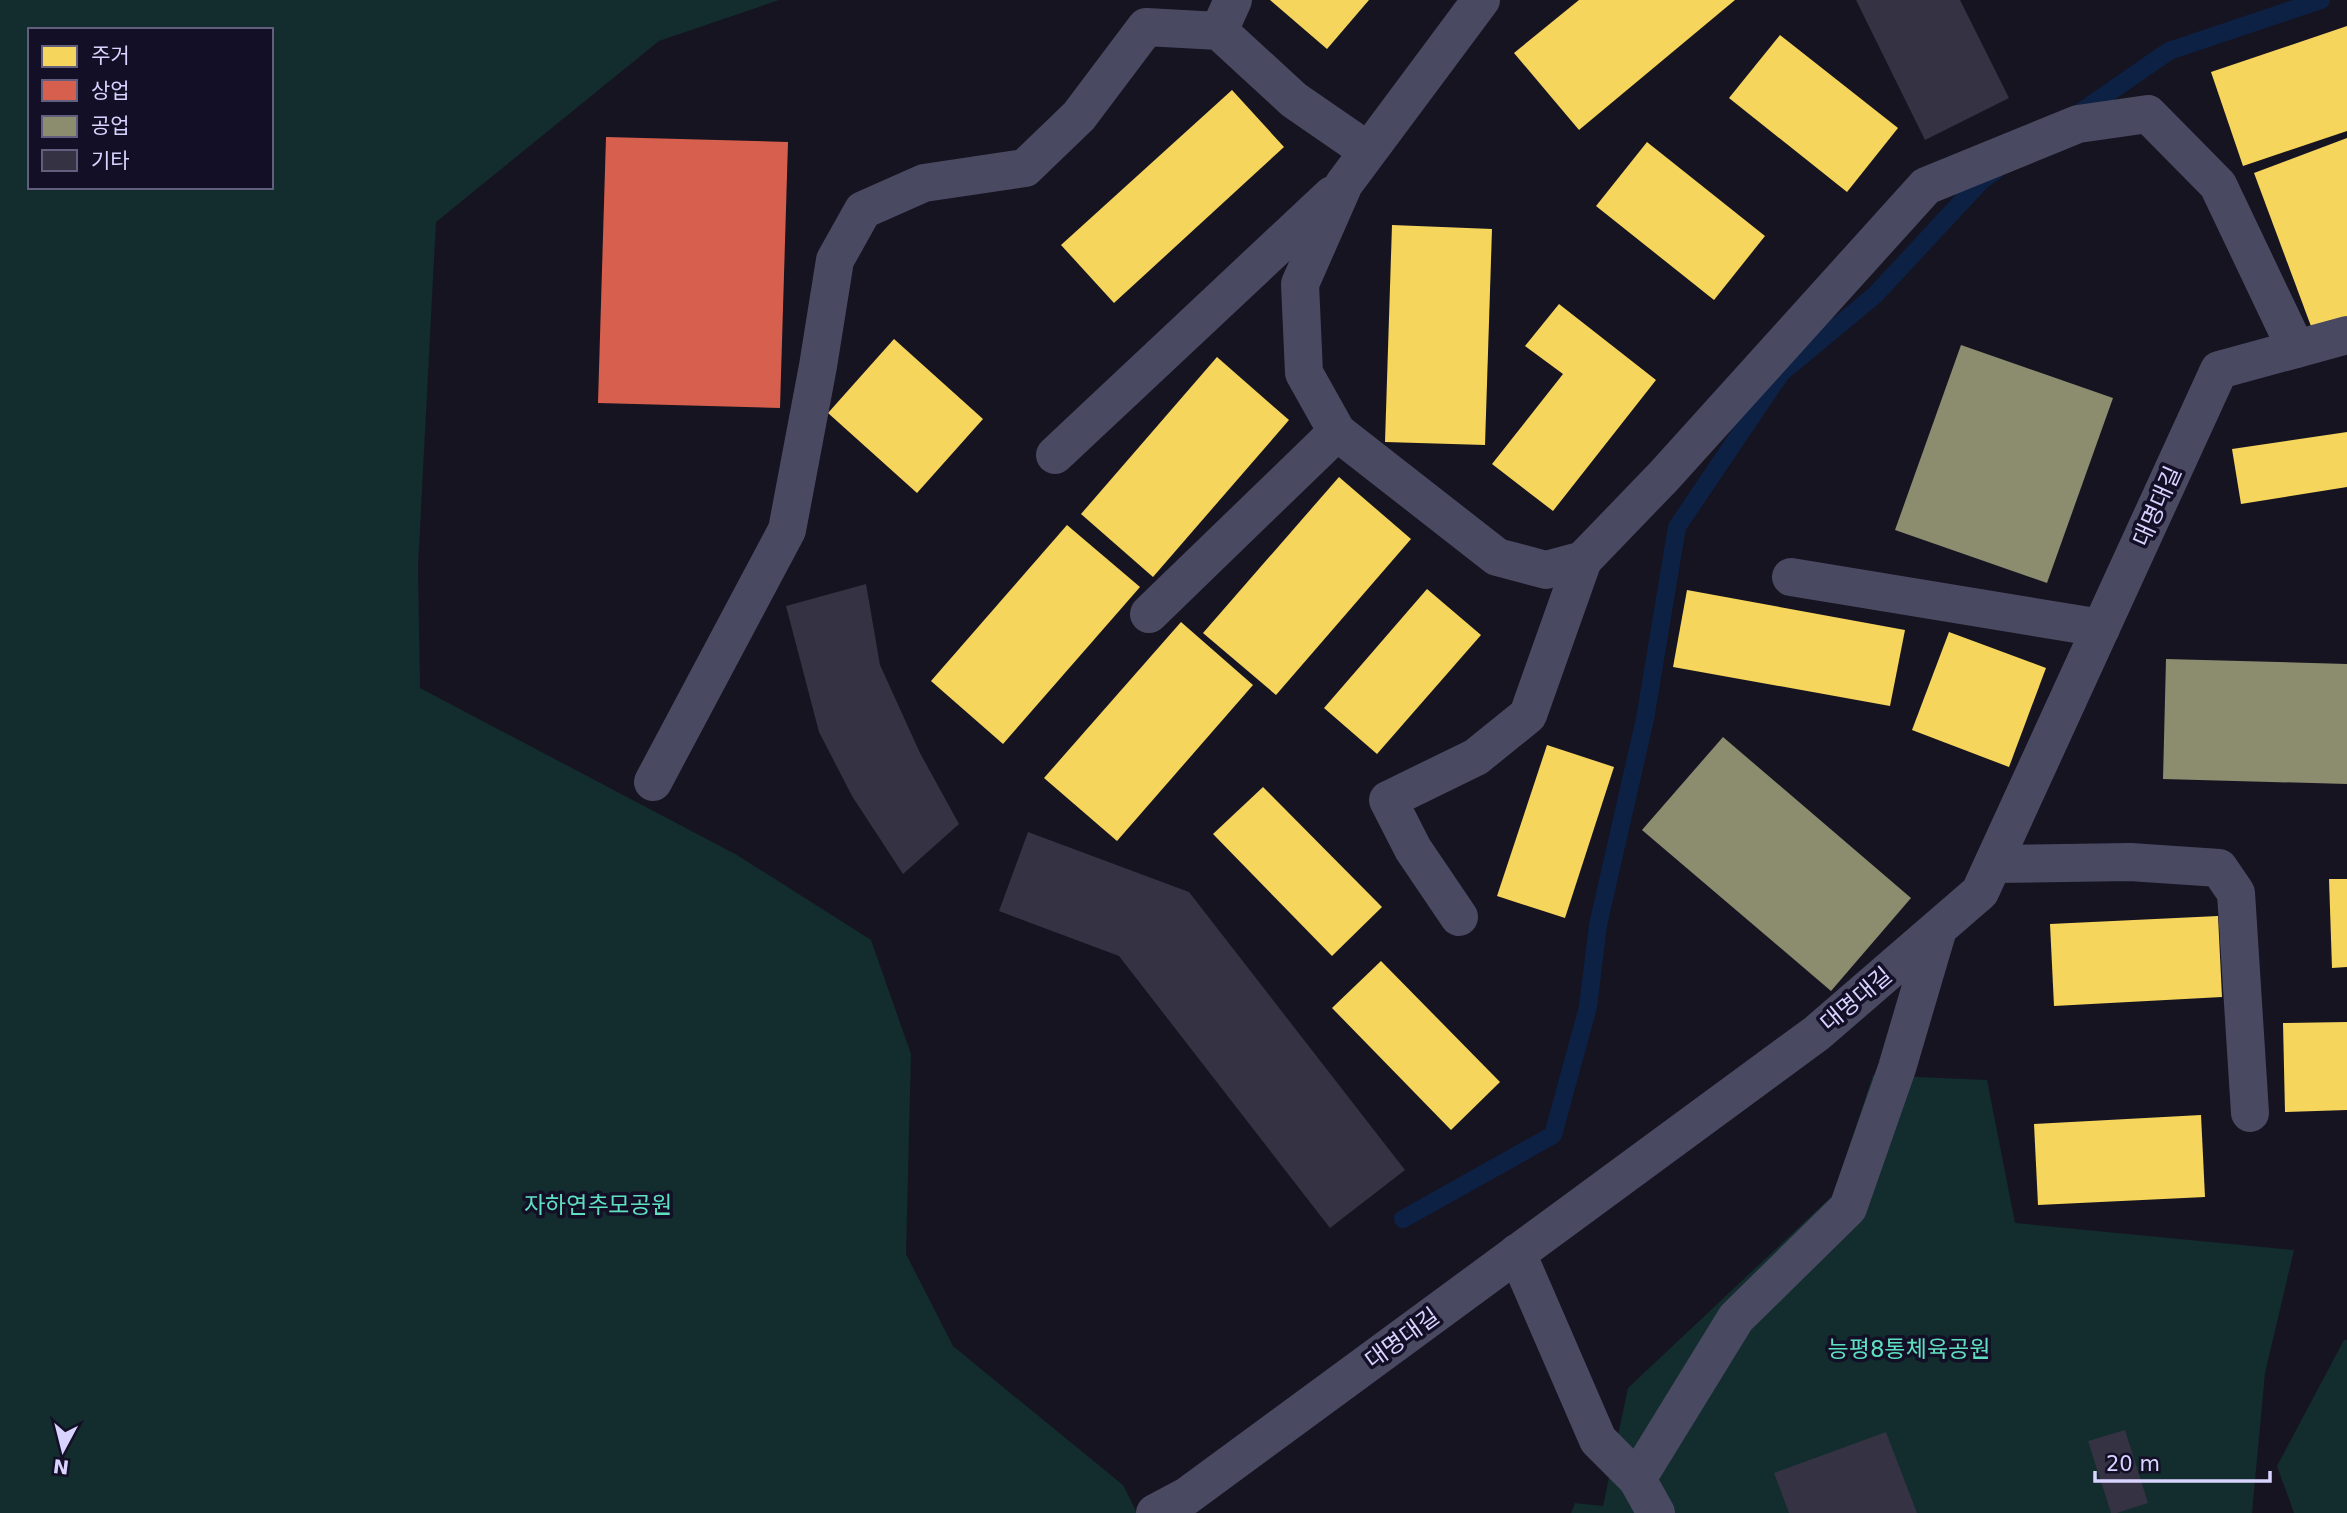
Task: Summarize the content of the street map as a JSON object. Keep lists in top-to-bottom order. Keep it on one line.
{"streets":{"street":["대명대길"]},"parks":["자하연추모공원","능평8통체육공원"],"legend":["주거","상업","공업","기타"],"scale_bar":"20 m","north":"bottom"}
